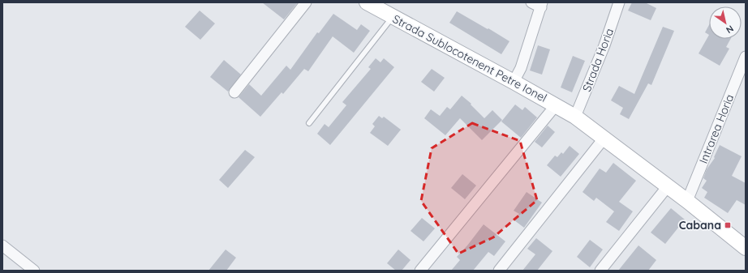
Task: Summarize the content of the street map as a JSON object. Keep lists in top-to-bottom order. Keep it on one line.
{"streets":{"main road":["Strada Sublocotenent Petre Ionel"],"street":["Strada Horia","Intrarea Horia"]},"crossings":[["Strada Sublocotenent Petre Ionel","Strada Horia"],["Strada Sublocotenent Petre Ionel","Intrarea Horia"]],"places":{"transit":["Cabana"]},"north":"bottom right"}
